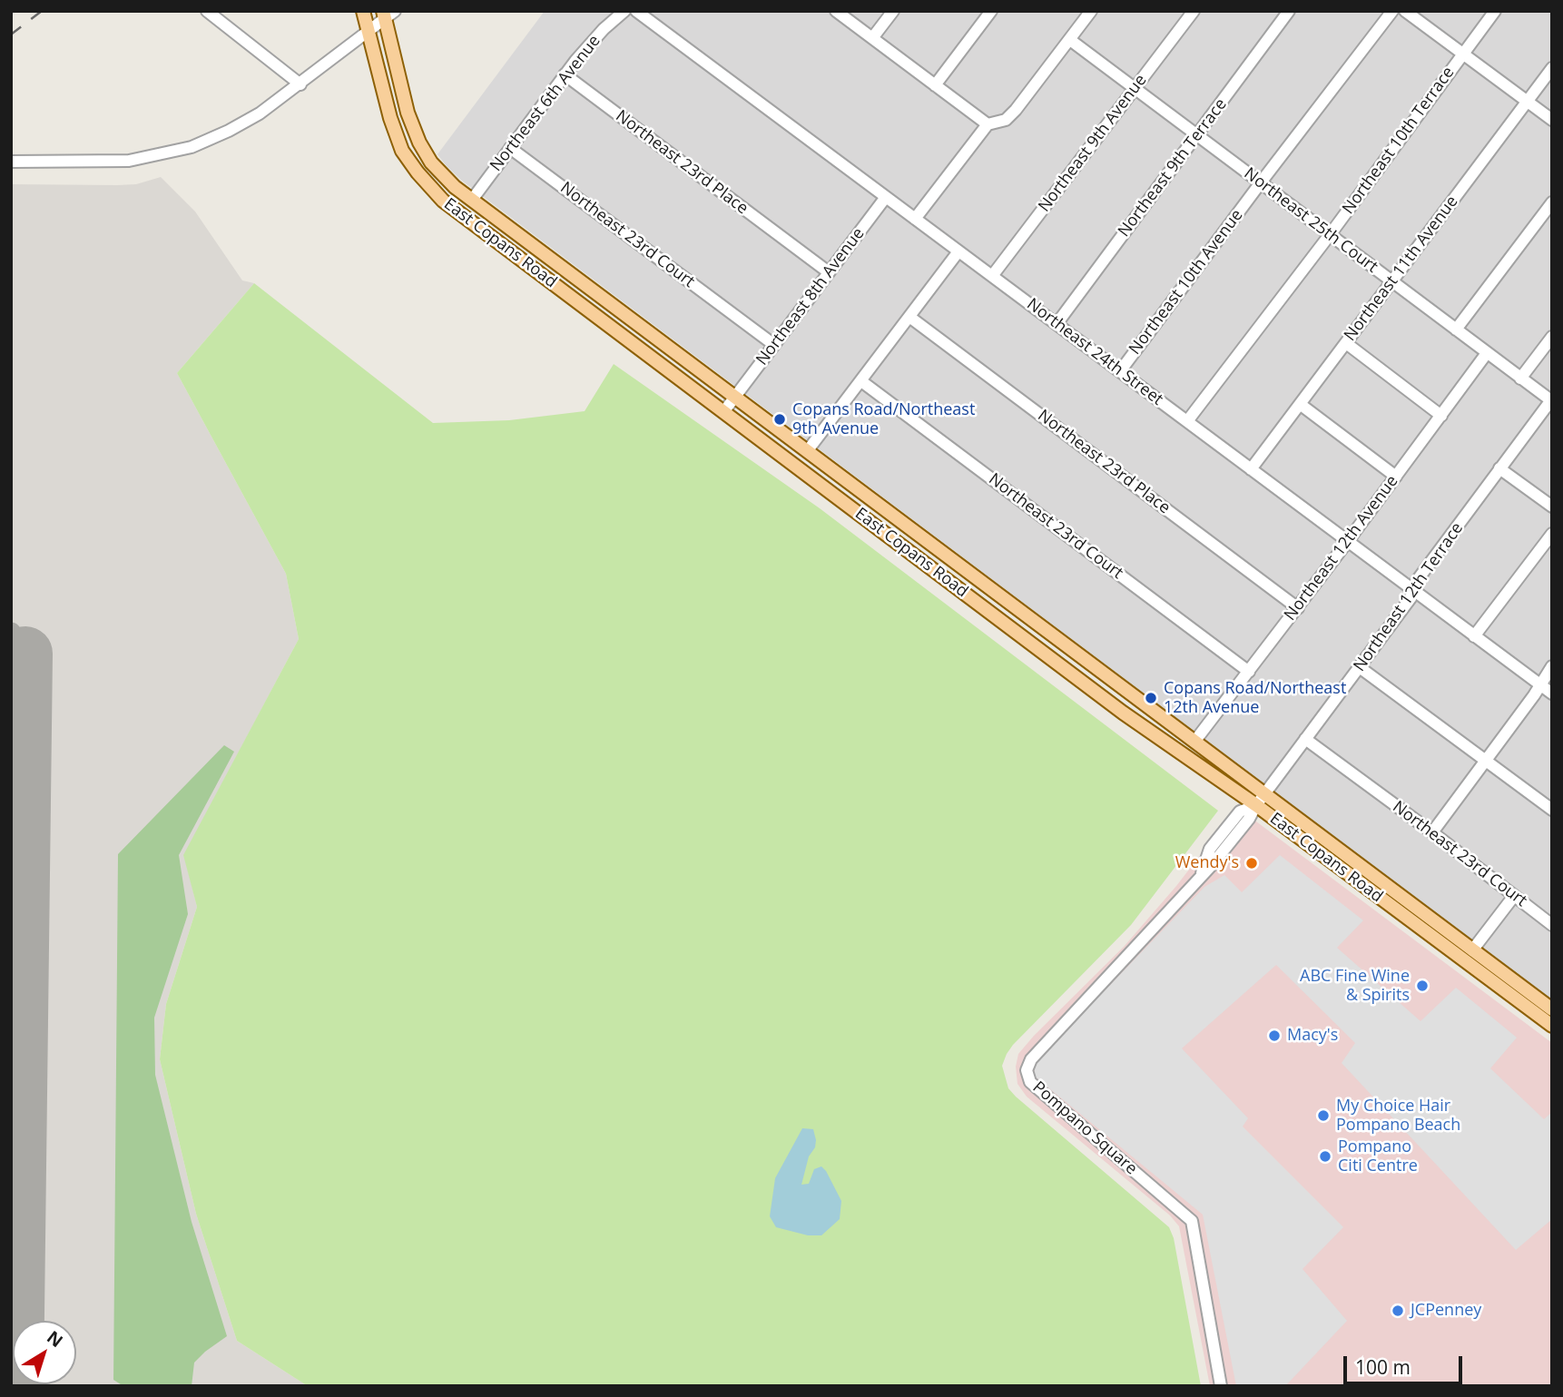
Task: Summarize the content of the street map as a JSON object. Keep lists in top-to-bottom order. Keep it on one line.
{"streets":{"main road":["East Copans Road"],"street":["Northeast 6th Avenue","Northeast 10th Terrace","Northeast 9th Avenue","Northeast 23rd Place","Northeast 9th Terrace","Northeast 25th Court","Northeast 23rd Court","Northeast 11th Avenue","Northeast 10th Avenue","Northeast 8th Avenue","Northeast 24th Street","Northeast 12th Avenue","Northeast 12th Terrace","Pompano Square"]},"crossings":[["Northeast 6th Avenue","Northeast 23rd Place"],["Northeast 6th Avenue","Northeast 23rd Court"],["Northeast 6th Avenue","East Copans Road"],["Northeast 10th Terrace","Northeast 25th Court"],["Northeast 10th Terrace","Northeast 24th Street"],["Northeast 9th Avenue","Northeast 25th Court"],["Northeast 9th Avenue","Northeast 24th Street"],["Northeast 23rd Place","Northeast 8th Avenue"],["Northeast 23rd Place","Northeast 12th Avenue"],["Northeast 9th Terrace","Northeast 25th Court"],["Northeast 9th Terrace","Northeast 24th Street"],["Northeast 25th Court","Northeast 11th Avenue"],["Northeast 25th Court","Northeast 10th Avenue"],["Northeast 25th Court","Northeast 12th Avenue"],["Northeast 25th Court","Northeast 12th Terrace"],["Northeast 23rd Court","Northeast 8th Avenue"],["Northeast 23rd Court","Northeast 12th Avenue"],["Northeast 23rd Court","Northeast 12th Terrace"],["East Copans Road","Northeast 8th Avenue"],["East Copans Road","Northeast 12th Avenue"],["East Copans Road","Northeast 12th Terrace"],["East Copans Road","Pompano Square"],["Northeast 11th Avenue","Northeast 24th Street"],["Northeast 10th Avenue","Northeast 24th Street"],["Northeast 8th Avenue","Northeast 24th Street"],["Northeast 24th Street","Northeast 12th Avenue"],["Northeast 24th Street","Northeast 12th Terrace"],["Northeast 12th Terrace","Pompano Square"]],"places":["Copans Road/Northeast 9th Avenue","Copans Road/Northeast 12th Avenue","Wendy's","ABC Fine Wine & Spirits","Macy's","My Choice Hair Pompano Beach","Pompano Citi Centre","JCPenney"],"scale_bar":"100 m","north":"top right"}
